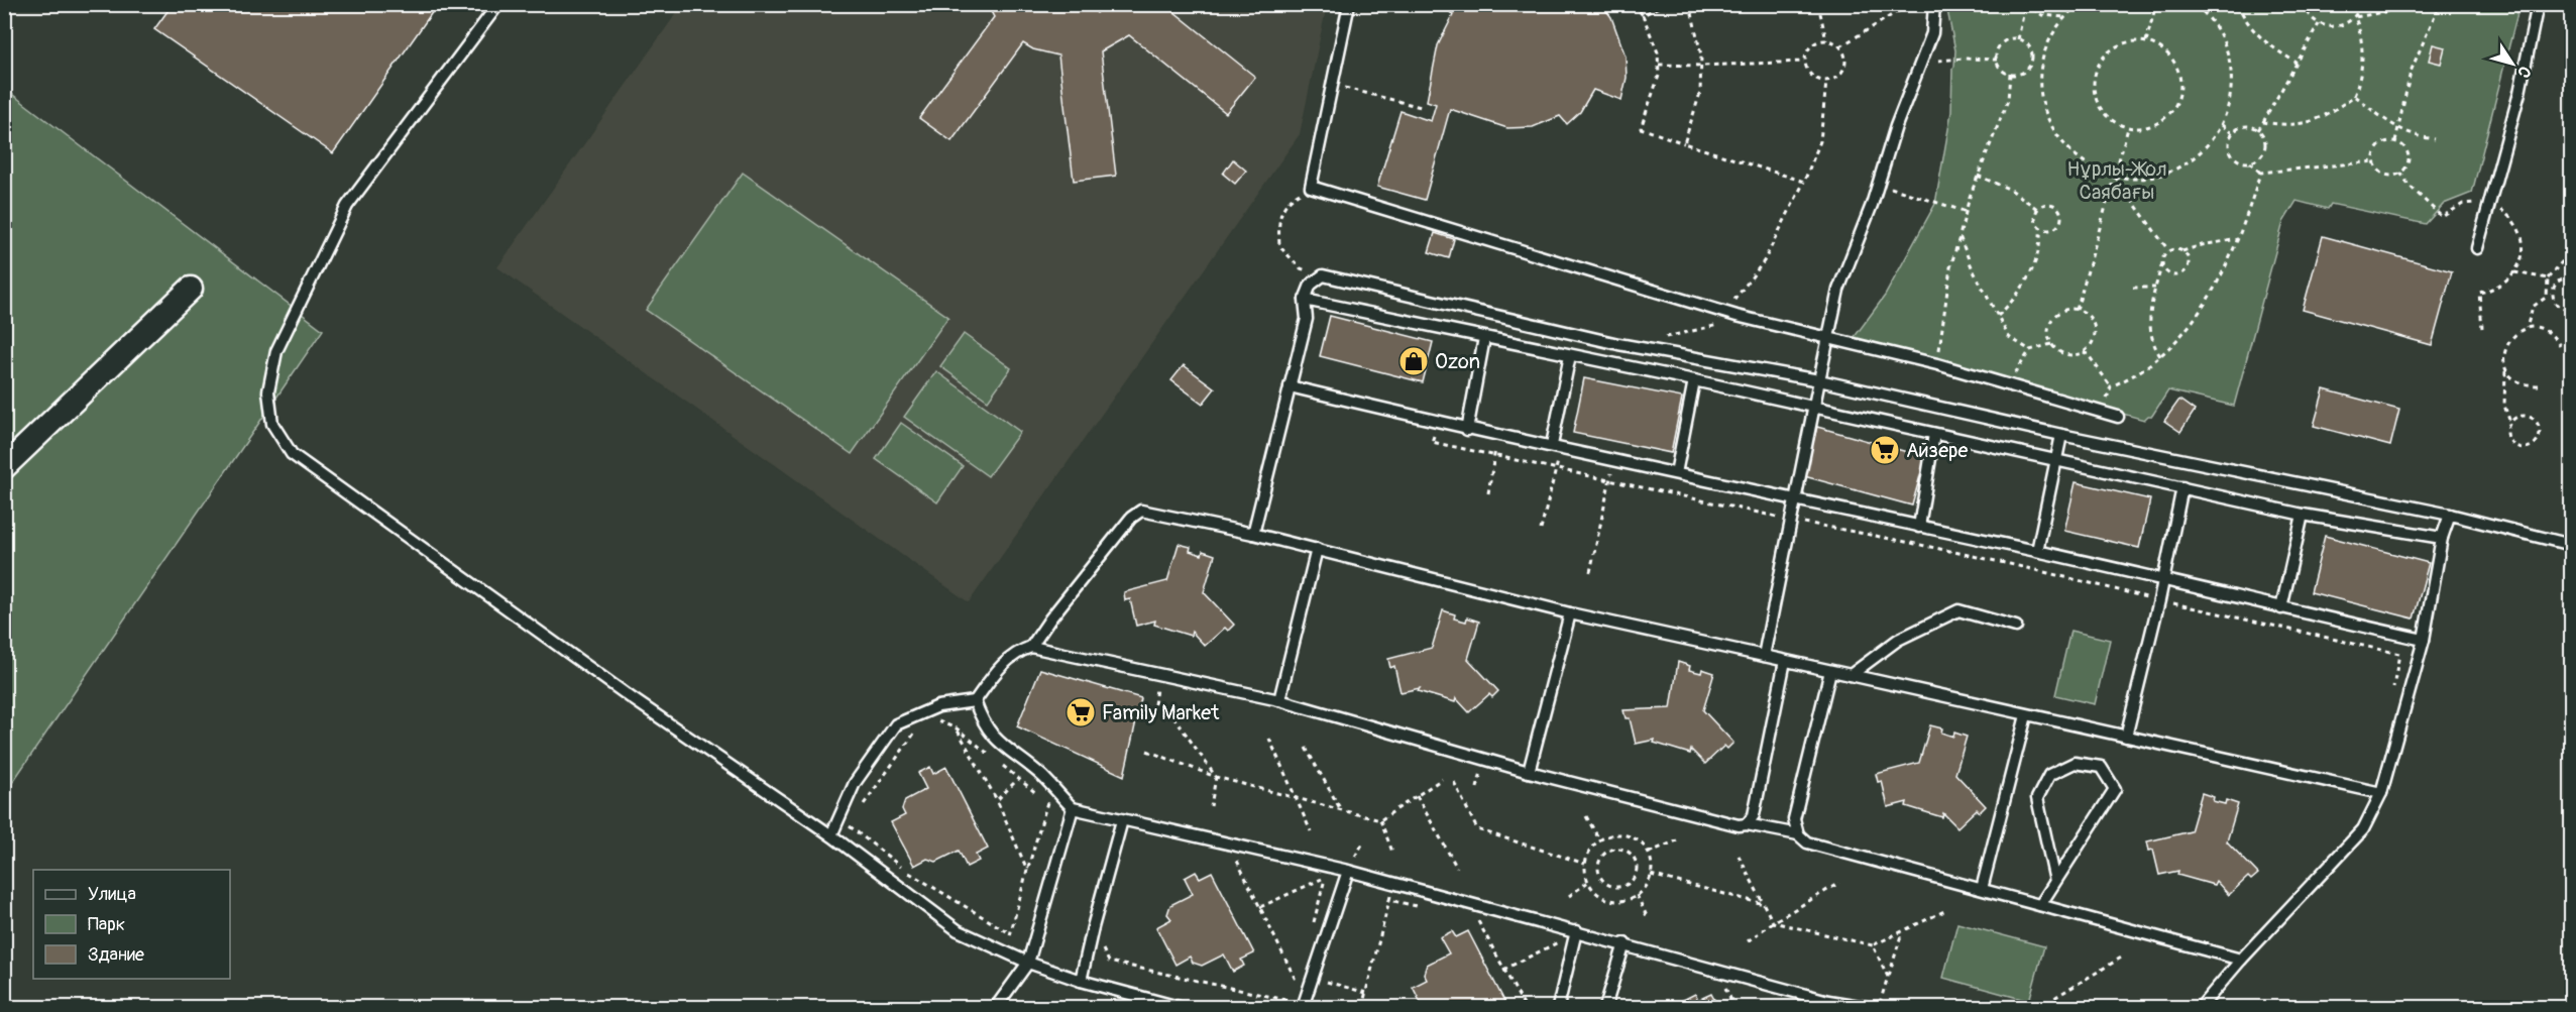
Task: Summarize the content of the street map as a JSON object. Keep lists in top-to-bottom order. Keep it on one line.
{"parks":["Нұрлы-Жол Саябағы"],"places":{"shop":["Ozon"],"supermarket":["Айзере","Family Market"]},"legend":["Улица","Парк","Здание"],"north":"bottom right"}
